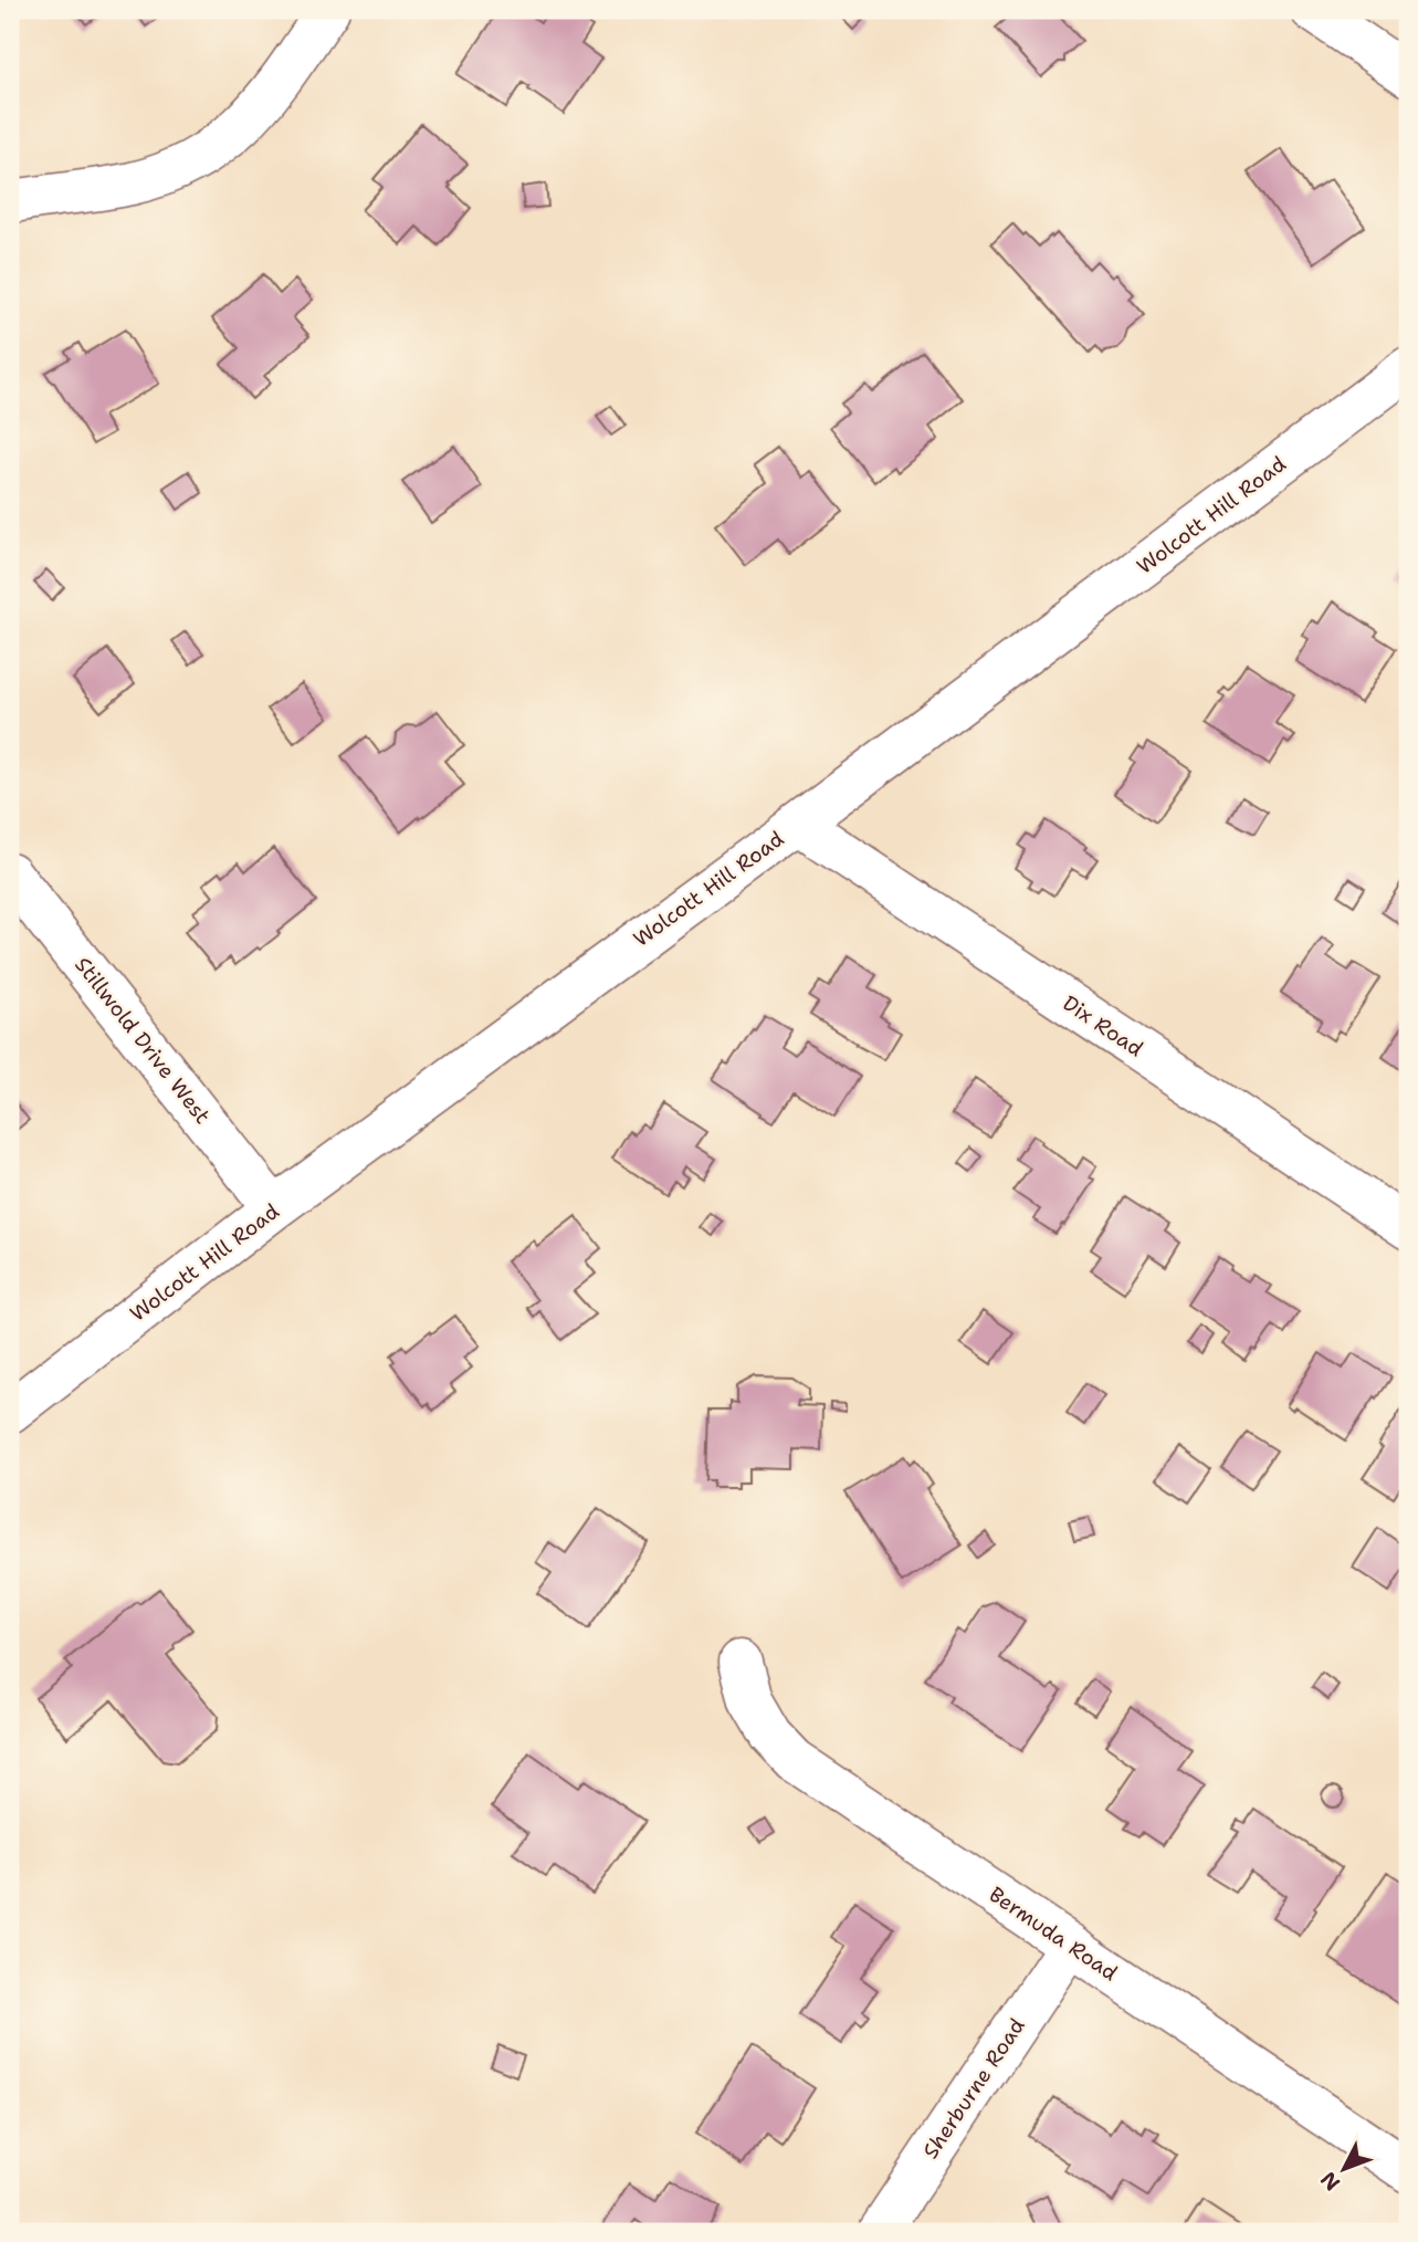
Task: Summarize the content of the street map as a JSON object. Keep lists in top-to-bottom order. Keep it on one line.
{"streets":{"street":["Wolcott Hill Road","Dix Road","Stillwold Drive West","Bermuda Road","Sherburne Road"]},"crossings":[["Wolcott Hill Road","Dix Road"],["Wolcott Hill Road","Stillwold Drive West"],["Bermuda Road","Sherburne Road"]],"north":"bottom left"}
